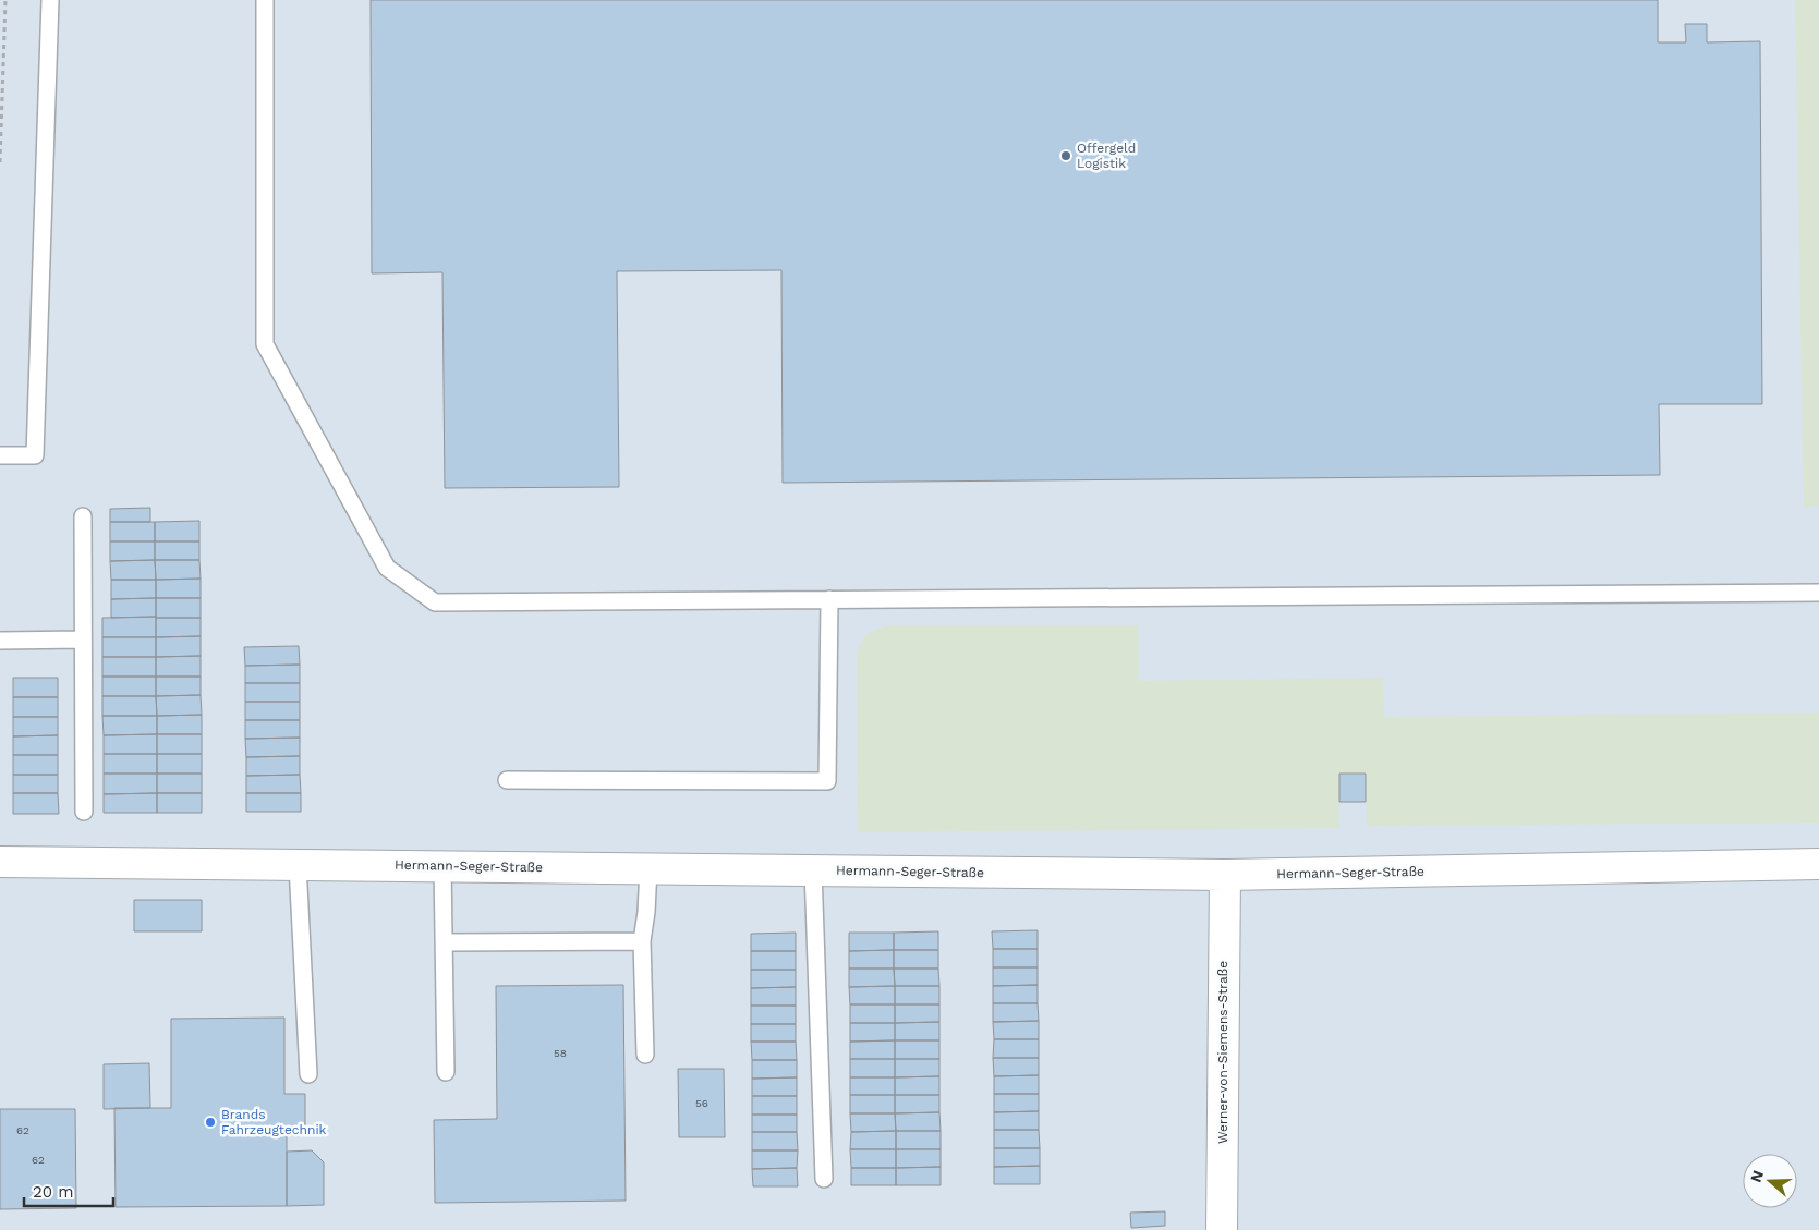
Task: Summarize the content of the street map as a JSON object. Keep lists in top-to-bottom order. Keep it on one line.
{"streets":{"street":["Hermann-Seger-Straße","Werner-von-Siemens-Straße"]},"crossings":[["Hermann-Seger-Straße","Werner-von-Siemens-Straße"]],"places":["Offergeld Logistik","Brands Fahrzeugtechnik"],"house_numbers":["58","56","62","62"],"scale_bar":"20 m","north":"left"}
